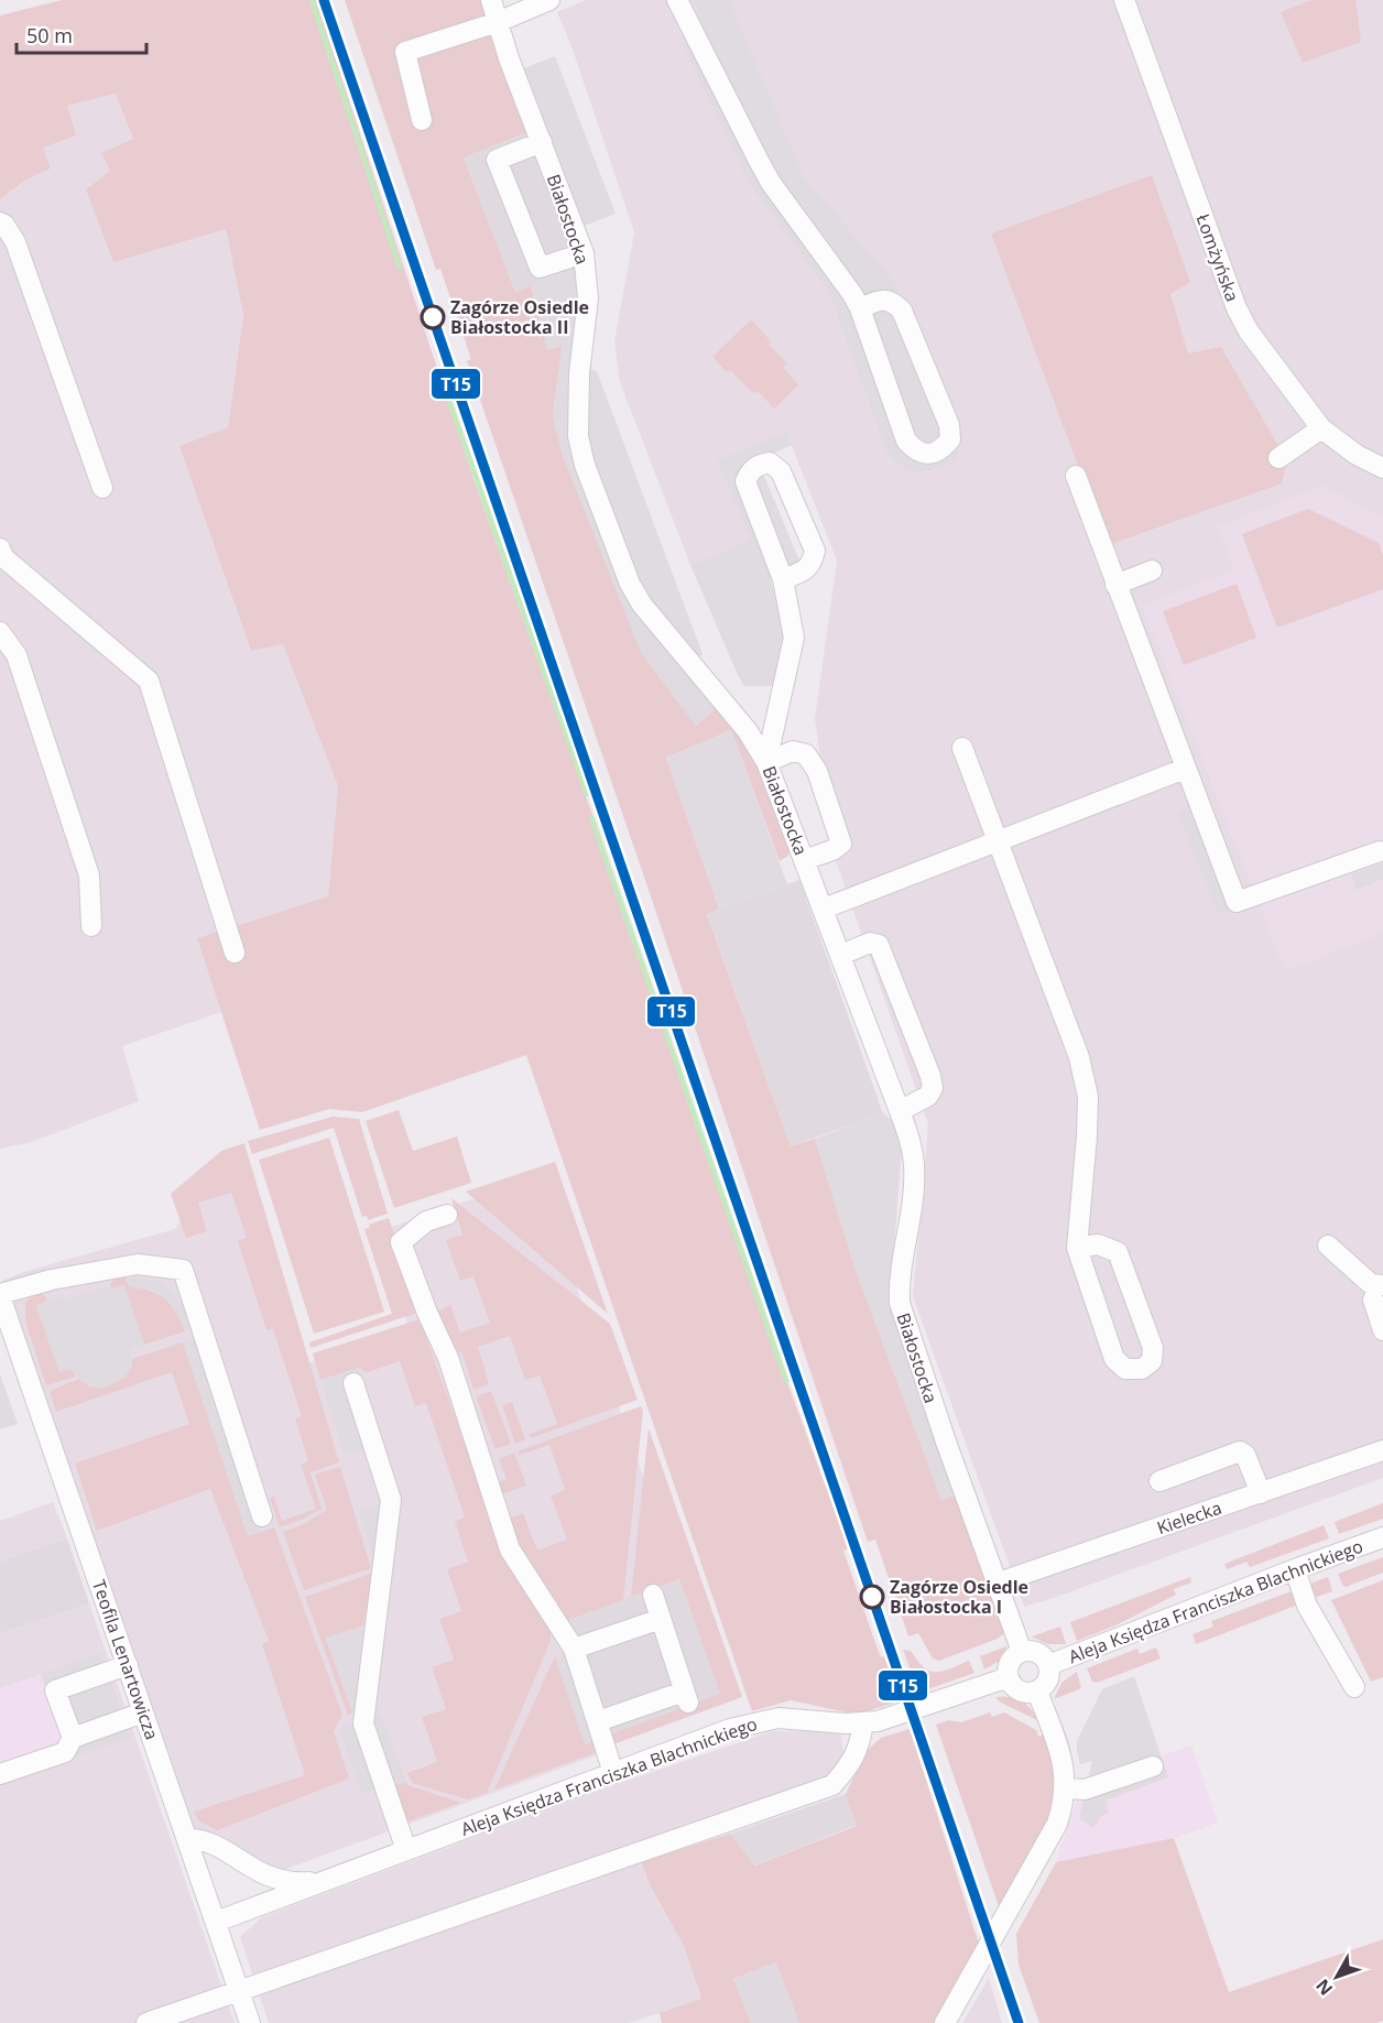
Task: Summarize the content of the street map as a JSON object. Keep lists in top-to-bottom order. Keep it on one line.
{"streets":{"street":["Białostocka","Łomżyńska","Kielecka","Aleja Księdza Franciszka Blachnickiego","Teofila Lenartowicza"]},"crossings":[["Białostocka","Kielecka"],["Białostocka","Aleja Księdza Franciszka Blachnickiego"],["Aleja Księdza Franciszka Blachnickiego","Teofila Lenartowicza"]],"places":["Zagórze Osiedle Białostocka II","Zagórze Osiedle Białostocka I"],"lines":["transit line T15"],"scale_bar":"50 m","north":"bottom left"}
